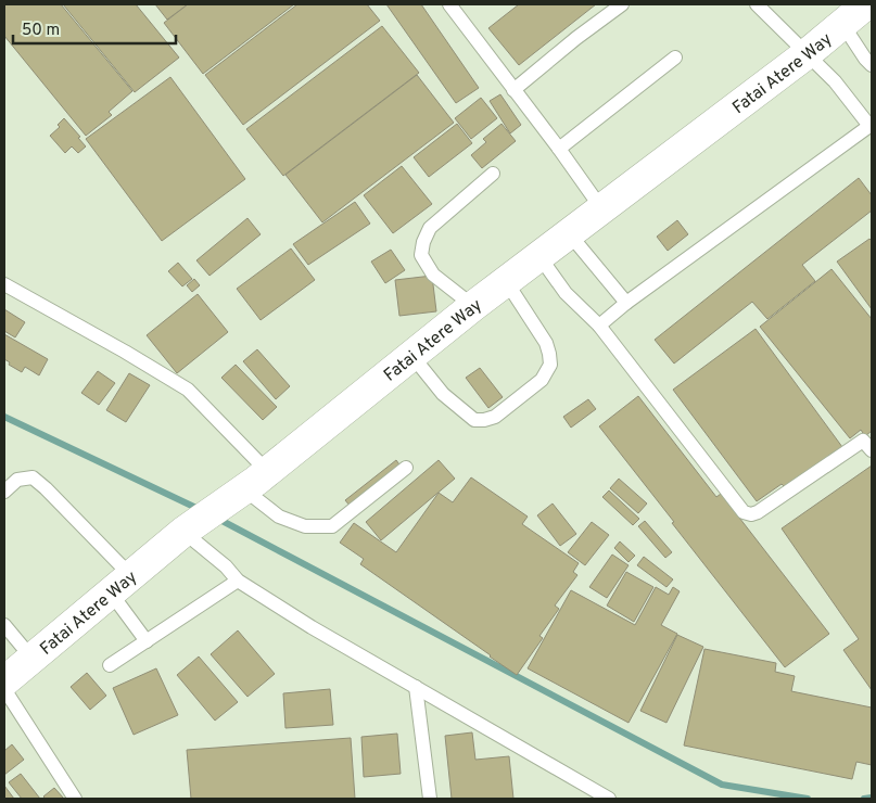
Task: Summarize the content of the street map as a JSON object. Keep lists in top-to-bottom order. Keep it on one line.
{"streets":{"street":["Fatai Atere Way"]},"scale_bar":"50 m"}
